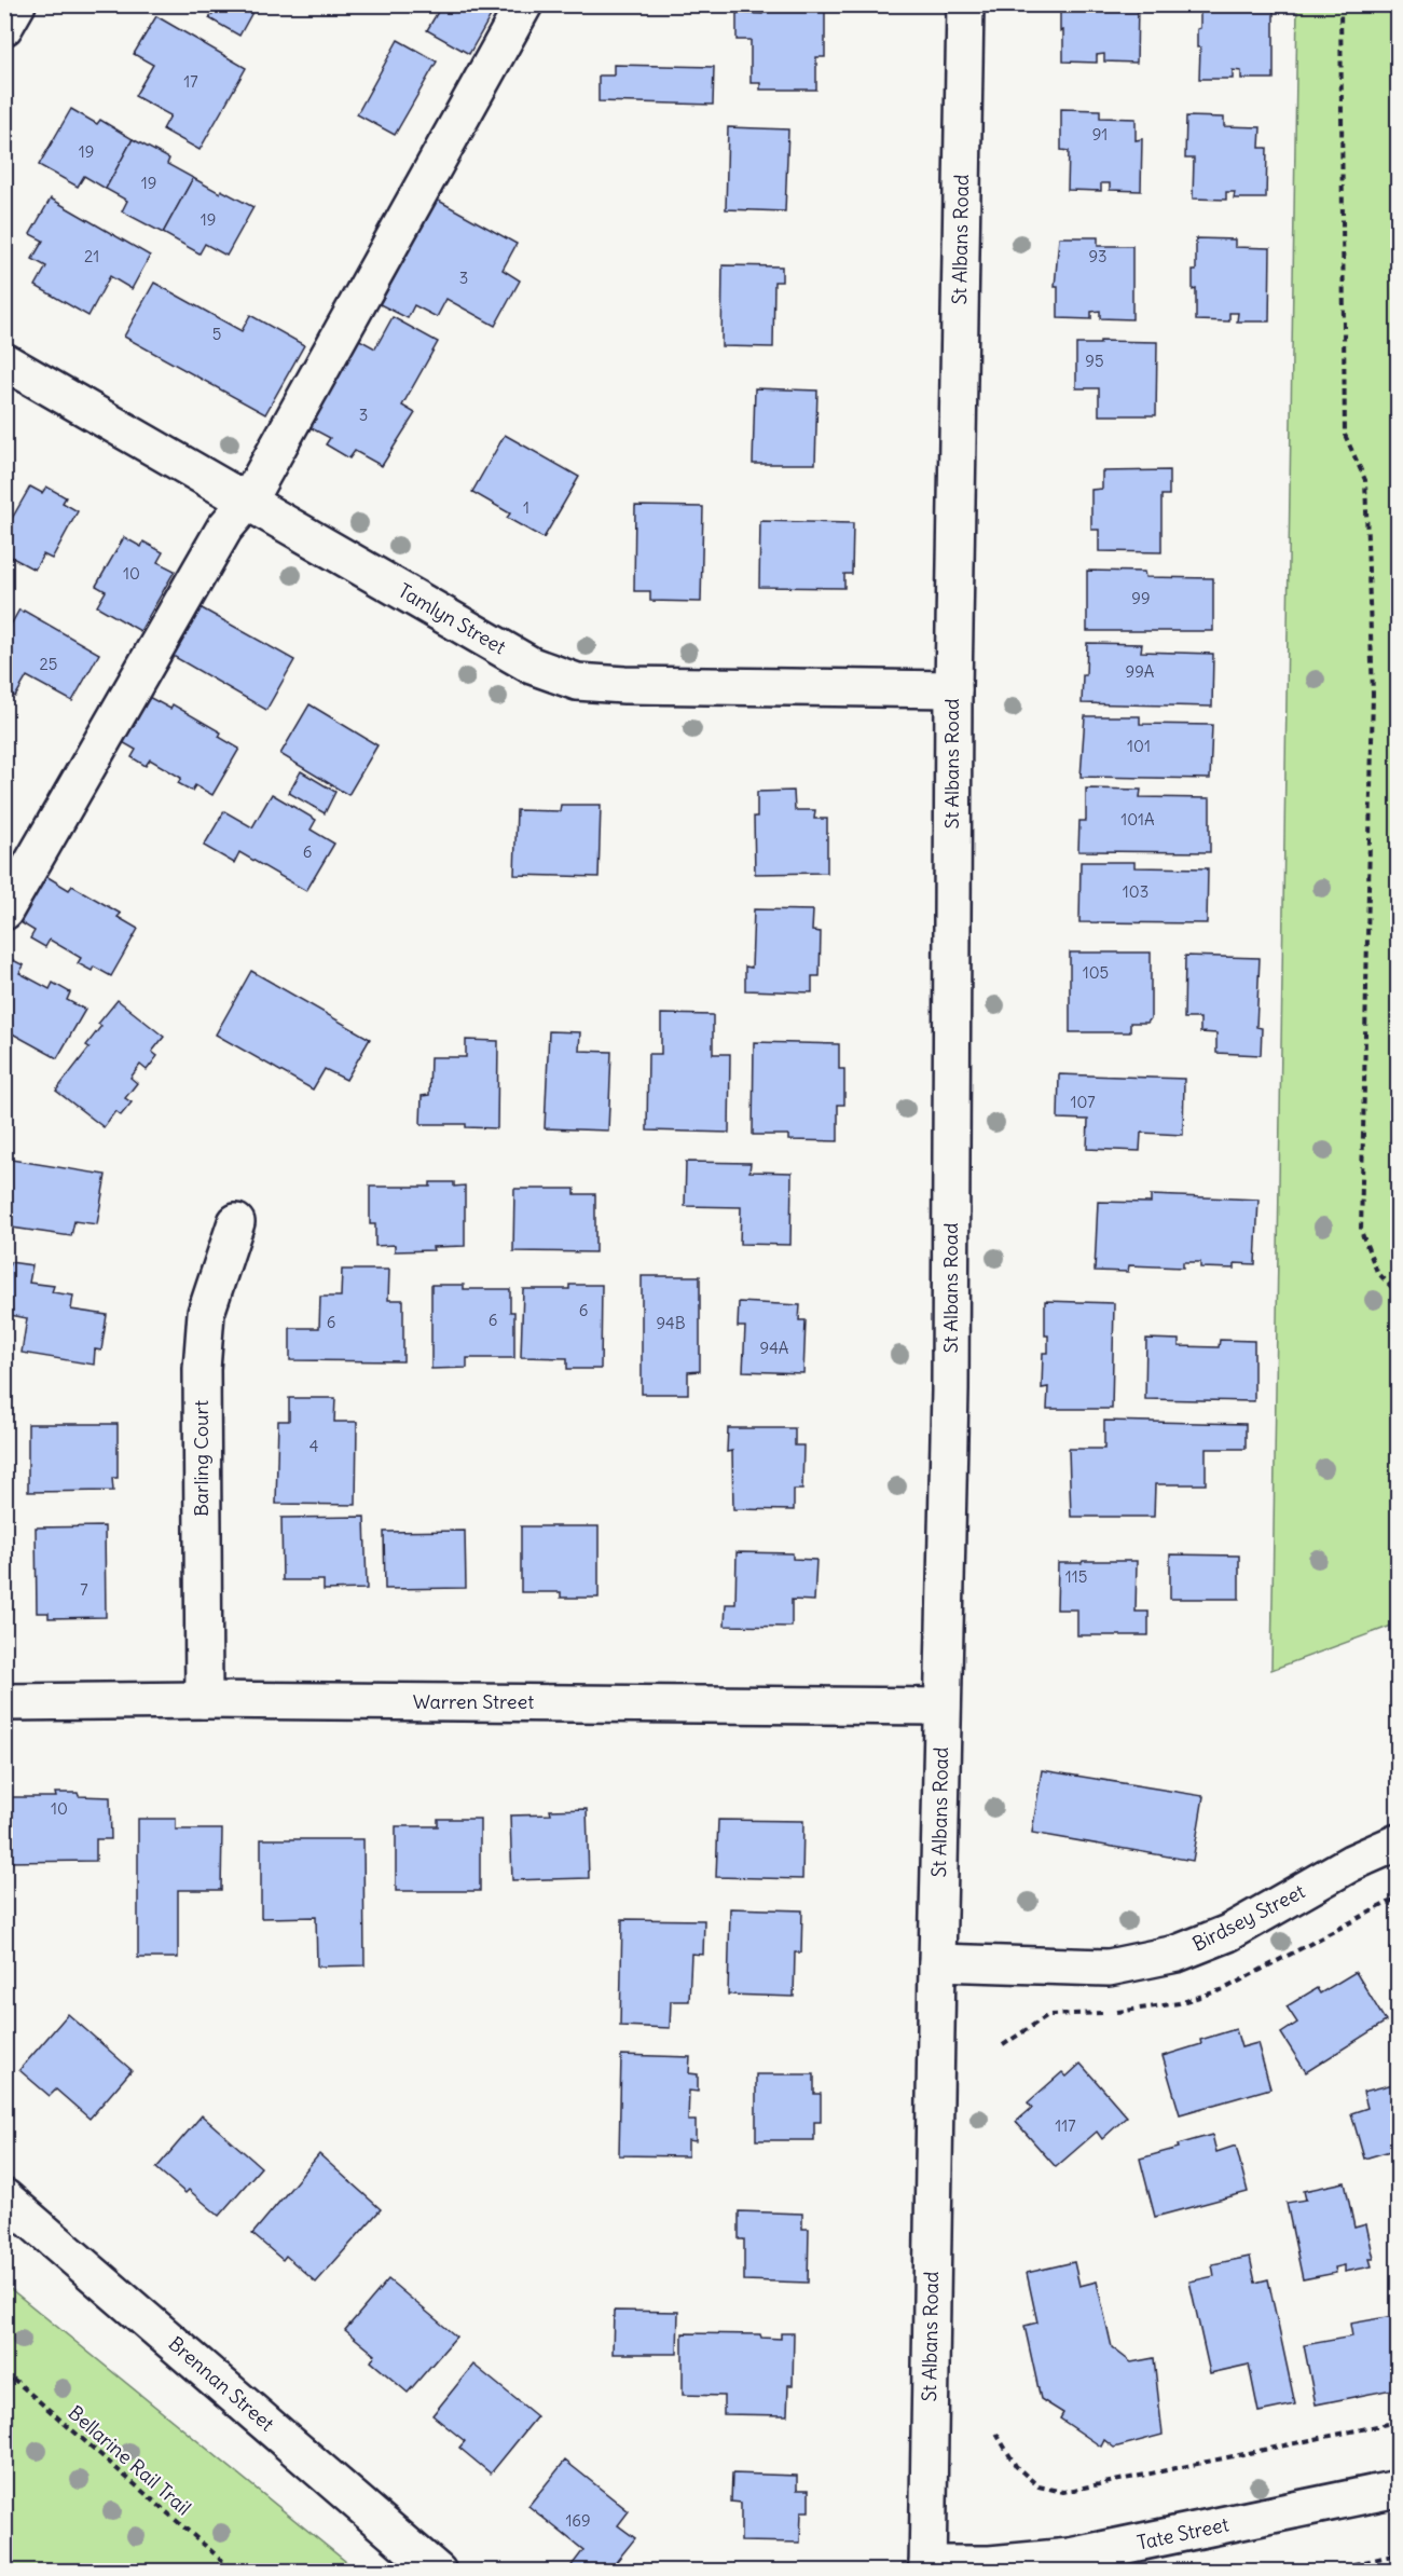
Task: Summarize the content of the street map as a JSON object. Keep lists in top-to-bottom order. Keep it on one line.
{"streets":{"street":["St Albans Road","Tamlyn Street","Barling Court","Warren Street","Birdsey Street","Brennan Street","Tate Street"],"path":["Bellarine Rail Trail"]},"crossings":[["St Albans Road","Tamlyn Street"],["St Albans Road","Warren Street"],["St Albans Road","Birdsey Street"],["St Albans Road","Tate Street"],["Barling Court","Warren Street"]],"house_numbers":["17","91","19","19","19","21","93","3","5","95","3","1","10","99","25","99A","101","101A","6","103","105","107","6","6","6","94B","94A","4","115","7","10","117","169"]}
